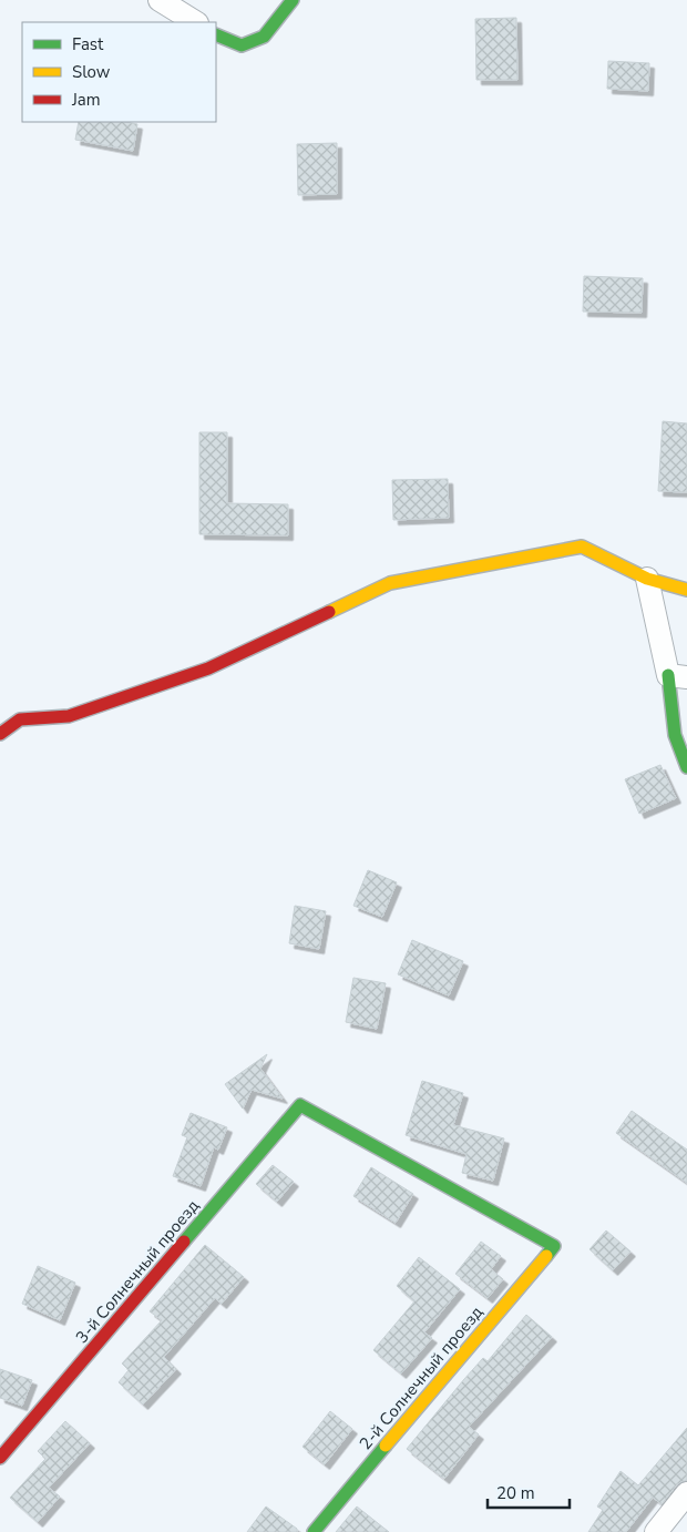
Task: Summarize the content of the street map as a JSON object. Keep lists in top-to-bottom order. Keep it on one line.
{"streets":{"street":["3-й Солнечный проезд","2-й Солнечный проезд"]},"crossings":[["3-й Солнечный проезд","2-й Солнечный проезд"]],"legend":["Fast","Slow","Jam"],"scale_bar":"20 m"}
